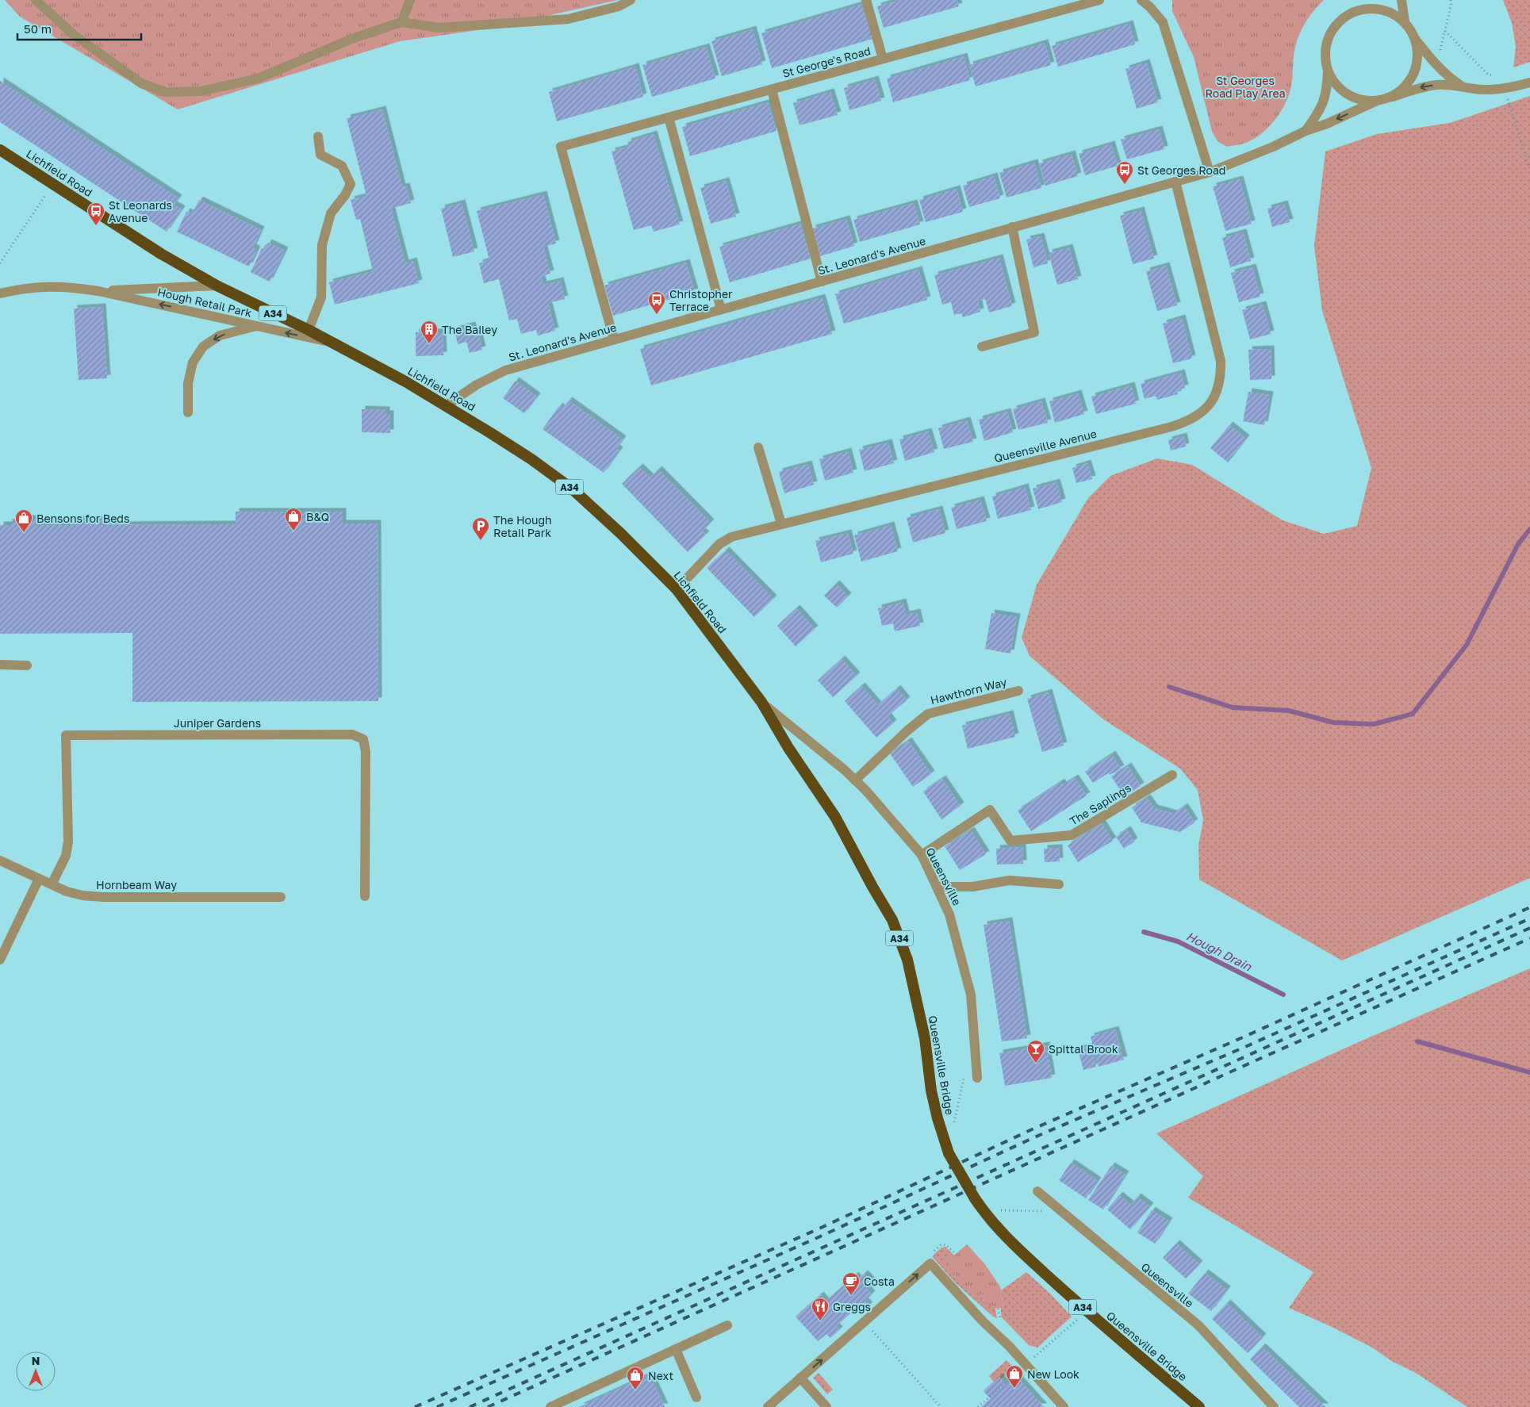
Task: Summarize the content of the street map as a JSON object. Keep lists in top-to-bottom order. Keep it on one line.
{"streets":{"highway":["Lichfield Road","A34","Queensville Bridge"],"street":["St George's Road","St. Leonard's Avenue","Hough Retail Park","Queensville Avenue","Hawthorn Way","Juniper Gardens","The Saplings","Queensville","Hornbeam Way"]},"crossings":[["St George's Road","St. Leonard's Avenue"],["Lichfield Road","St. Leonard's Avenue"],["Lichfield Road","Hough Retail Park"],["Lichfield Road","Queensville Avenue"],["Lichfield Road","Queensville"],["Lichfield Road","Queensville Bridge"],["St. Leonard's Avenue","Queensville Avenue"],["Hawthorn Way","Queensville"],["Juniper Gardens","Hornbeam Way"],["The Saplings","Queensville"]],"water":["Hough Drain"],"parks":["St Georges Road Play Area"],"places":{"bus stop":["St Georges Road","St Leonards Avenue","Christopher Terrace"],"building":["The Bailey"],"shop":["B&Q","Bensons for Beds","New Look","Next"],"parking":["The Hough Retail Park"],"bar":["Spittal Brook"],"cafe":["Costa"],"restaurant":["Greggs"]},"scale_bar":"50 m","north":"top"}
